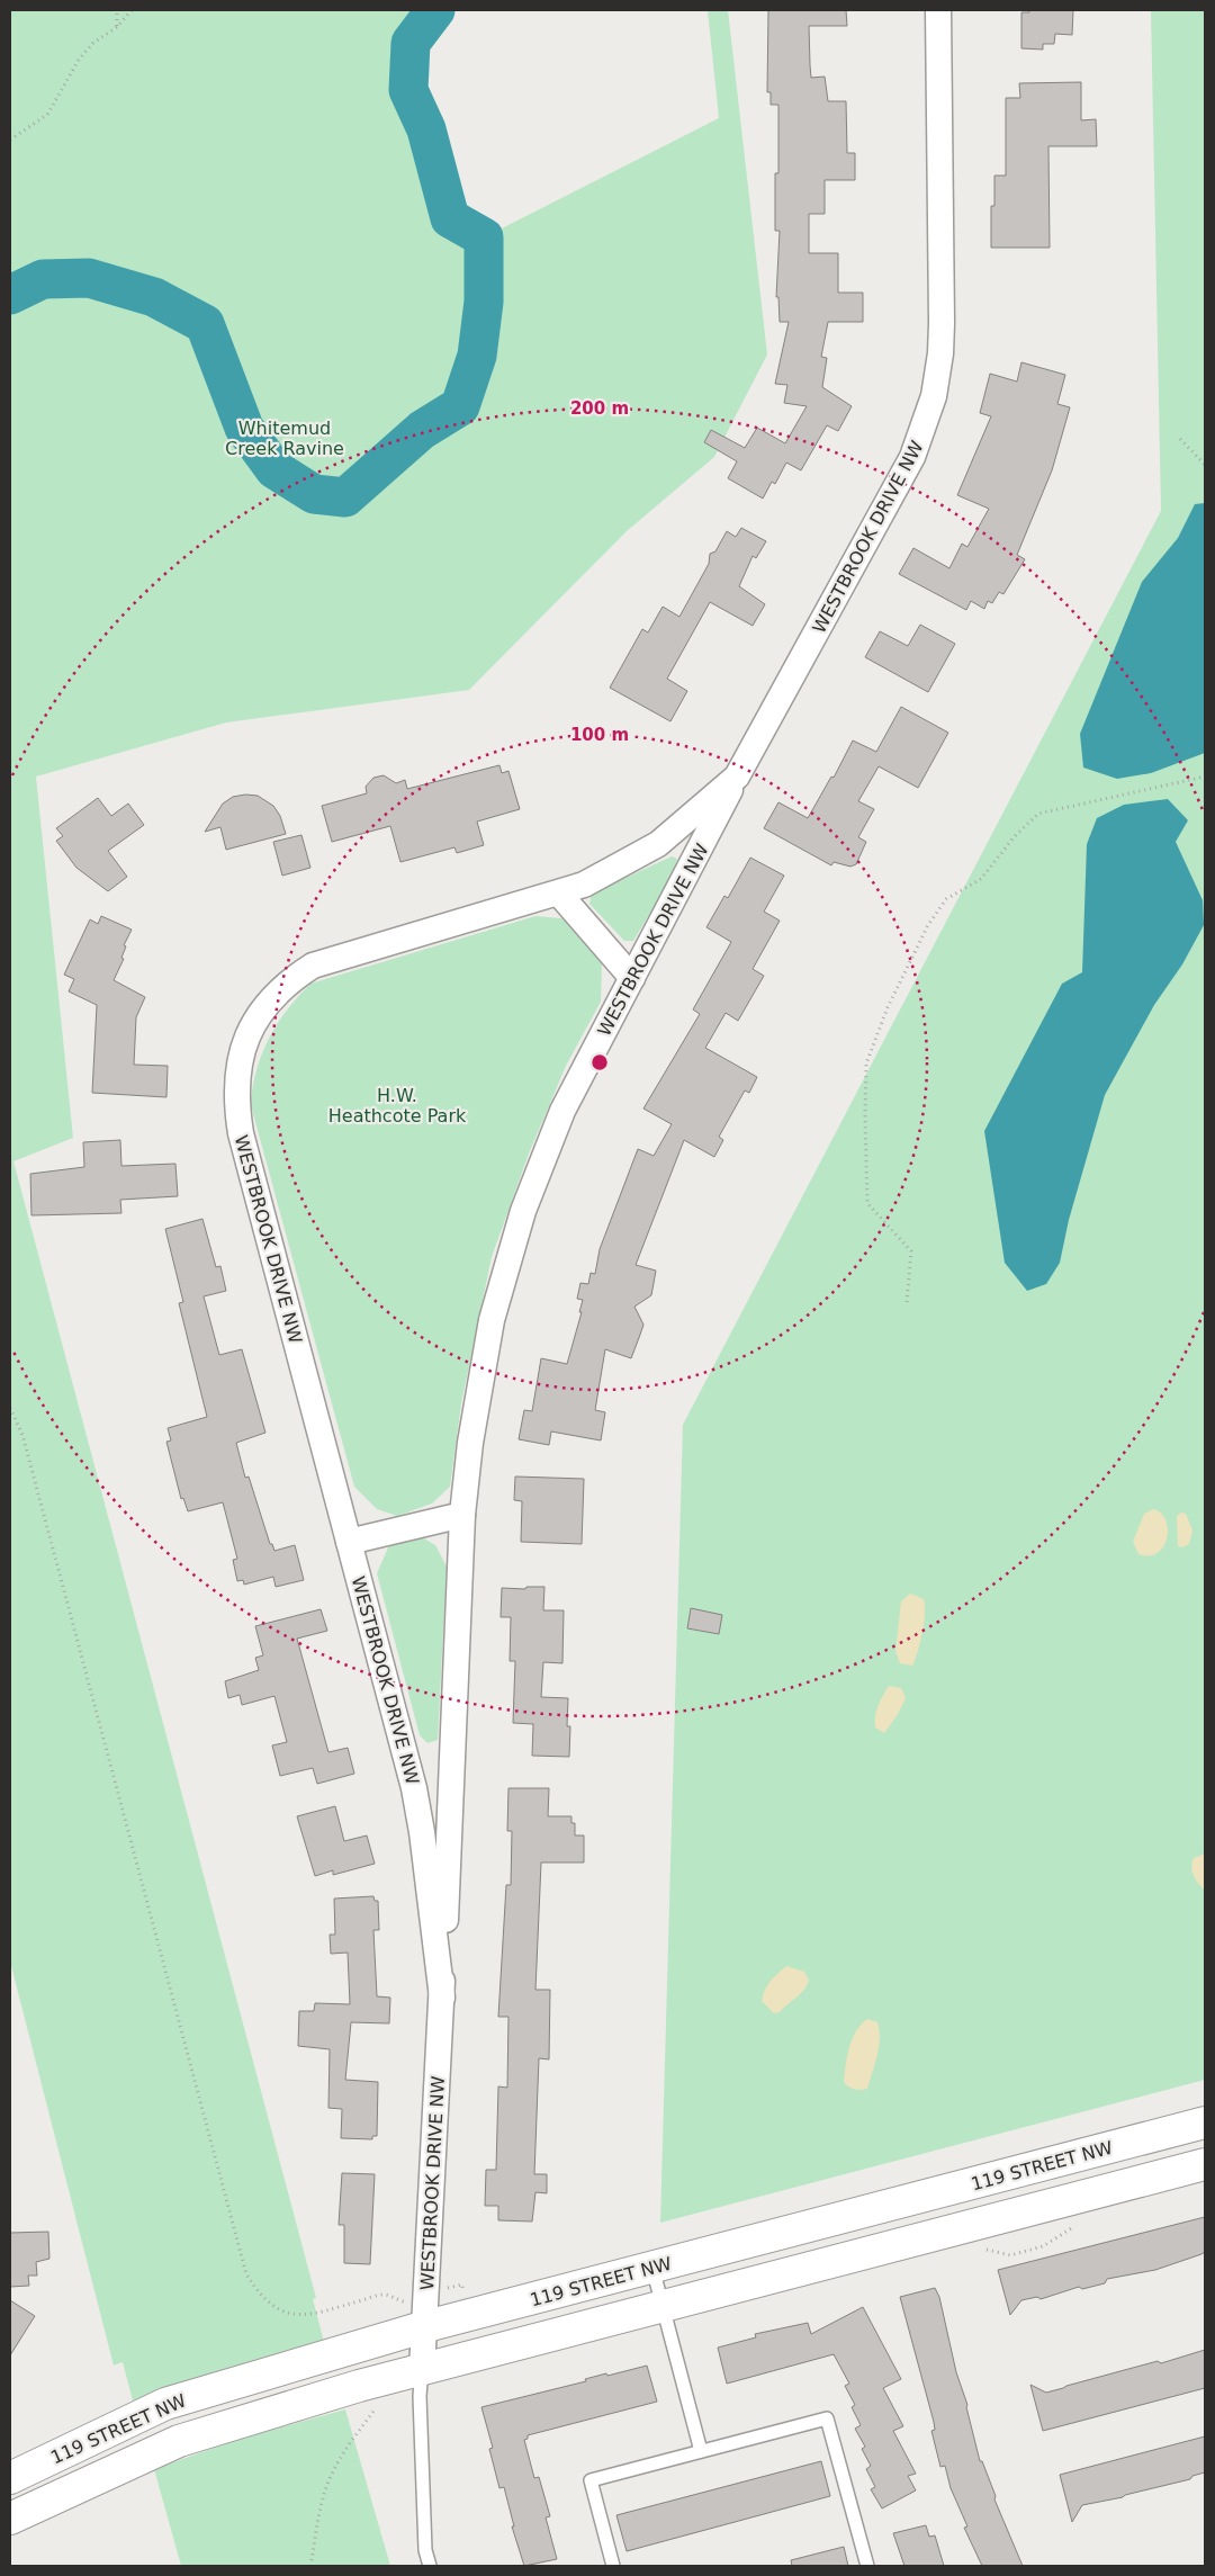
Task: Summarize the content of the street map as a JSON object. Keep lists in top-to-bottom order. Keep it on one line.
{"streets":{"main road":["119 STREET NW"],"street":["WESTBROOK DRIVE NW"]},"crossings":[["WESTBROOK DRIVE NW","119 STREET NW"]],"parks":["Whitemud Creek Ravine","H.W. Heathcote Park"],"rings":["200 m","100 m"]}
